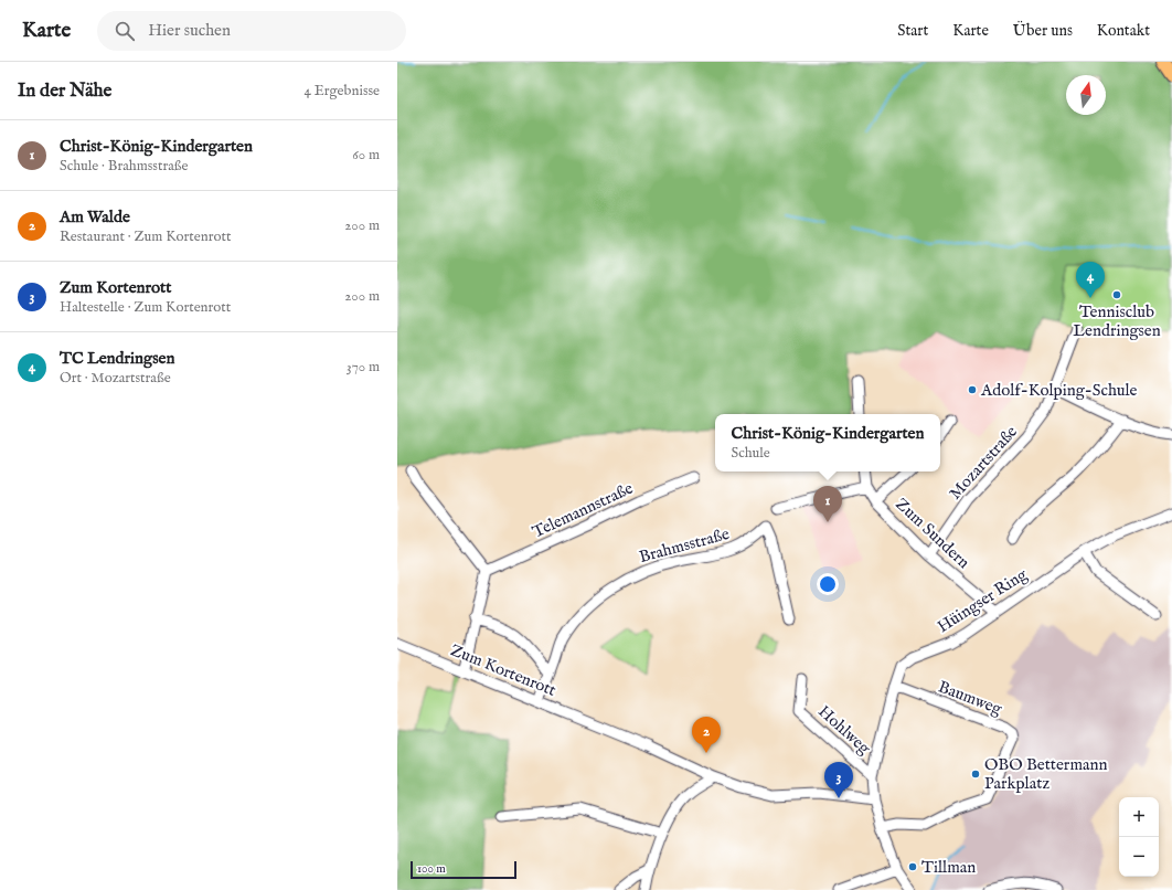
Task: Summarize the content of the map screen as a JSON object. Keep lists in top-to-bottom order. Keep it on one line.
{"streets":{"street":["Mozartstraße","Telemannstraße","Zum Sundern","Brahmsstraße","Hüingser Ring","Zum Kortenrott","Baumweg","Hohlweg"]},"crossings":[["Mozartstraße","Zum Sundern"],["Zum Sundern","Hüingser Ring"],["Brahmsstraße","Zum Kortenrott"],["Hüingser Ring","Zum Kortenrott"],["Hüingser Ring","Baumweg"],["Hüingser Ring","Hohlweg"]],"places":["Tennisclub Lendringsen","Adolf-Kolping-Schule","OBO Bettermann Parkplatz","Tillman"],"scale_bar":"100 m","north":"top","page":{"header":"Karte","search":"Hier suchen","nav":["Start","Karte","Über uns","Kontakt"],"heading":["In der Nähe","4 Ergebnisse"],"list":[{"mark":"1","name":"Christ-König-Kindergarten","note":"Schule · Brahmsstraße","value":"60 m"},{"mark":"2","name":"Am Walde","note":"Restaurant · Zum Kortenrott","value":"200 m"},{"mark":"3","name":"Zum Kortenrott","note":"Haltestelle · Zum Kortenrott","value":"200 m"},{"mark":"4","name":"TC Lendringsen","note":"Ort · Mozartstraße","value":"370 m"}],"pins":["4","1","2","3"],"popup":["Christ-König-Kindergarten","Schule"],"map_buttons":["+","−"],"scale":"100 m"}}
